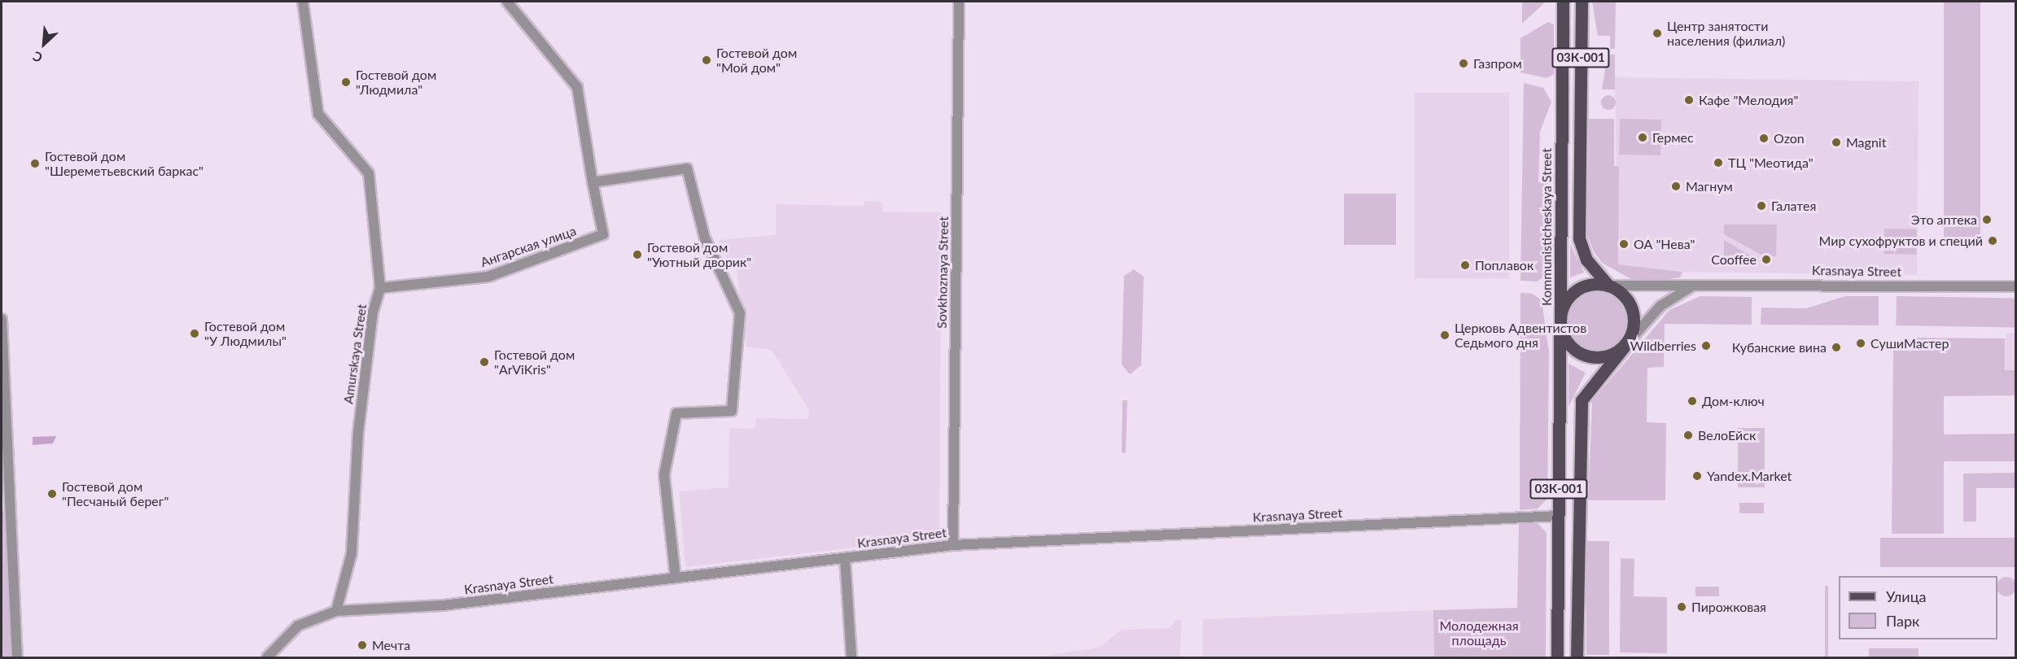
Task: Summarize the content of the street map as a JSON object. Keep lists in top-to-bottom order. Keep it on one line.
{"streets":{"main road":["03К-001","Kommunisticheskaya Street"],"street":["Ангарская улица","Krasnaya Street","Sovkhoznaya Street","Amurskaya Street"]},"crossings":[["03К-001","Kommunisticheskaya Street"],["03К-001","Krasnaya Street"],["Kommunisticheskaya Street","Krasnaya Street"],["Ангарская улица","Amurskaya Street"],["Krasnaya Street","Sovkhoznaya Street"],["Krasnaya Street","Amurskaya Street"]],"parks":["Молодежная площадь"],"places":["Центр занятости населения (филиал)","Гостевой дом \"Мой дом\"","Газпром","Гостевой дом \"Людмила\"","Кафе \"Мелодия\"","Гермес","Ozon","Magnit","ТЦ \"Меотида\"","Гостевой дом \"Шереметьевский баркас\"","Магнум","Галатея","Это аптека","Мир сухофруктов и специй","ОА \"Нева\"","Гостевой дом \"Уютный дворик\"","Cooffee","Поплавок","Гостевой дом \"У Людмилы\"","Церковь Адвентистов Седьмого дня","СушиМастер","Wildberries","Кубанские вина","Гостевой дом \"ArViKris\"","Дом-ключ","ВелоЕйск","Yandex.Market","Гостевой дом \"Песчаный берег\"","Пирожковая","Мечта"],"legend":["Улица","Парк"],"north":"bottom left"}
